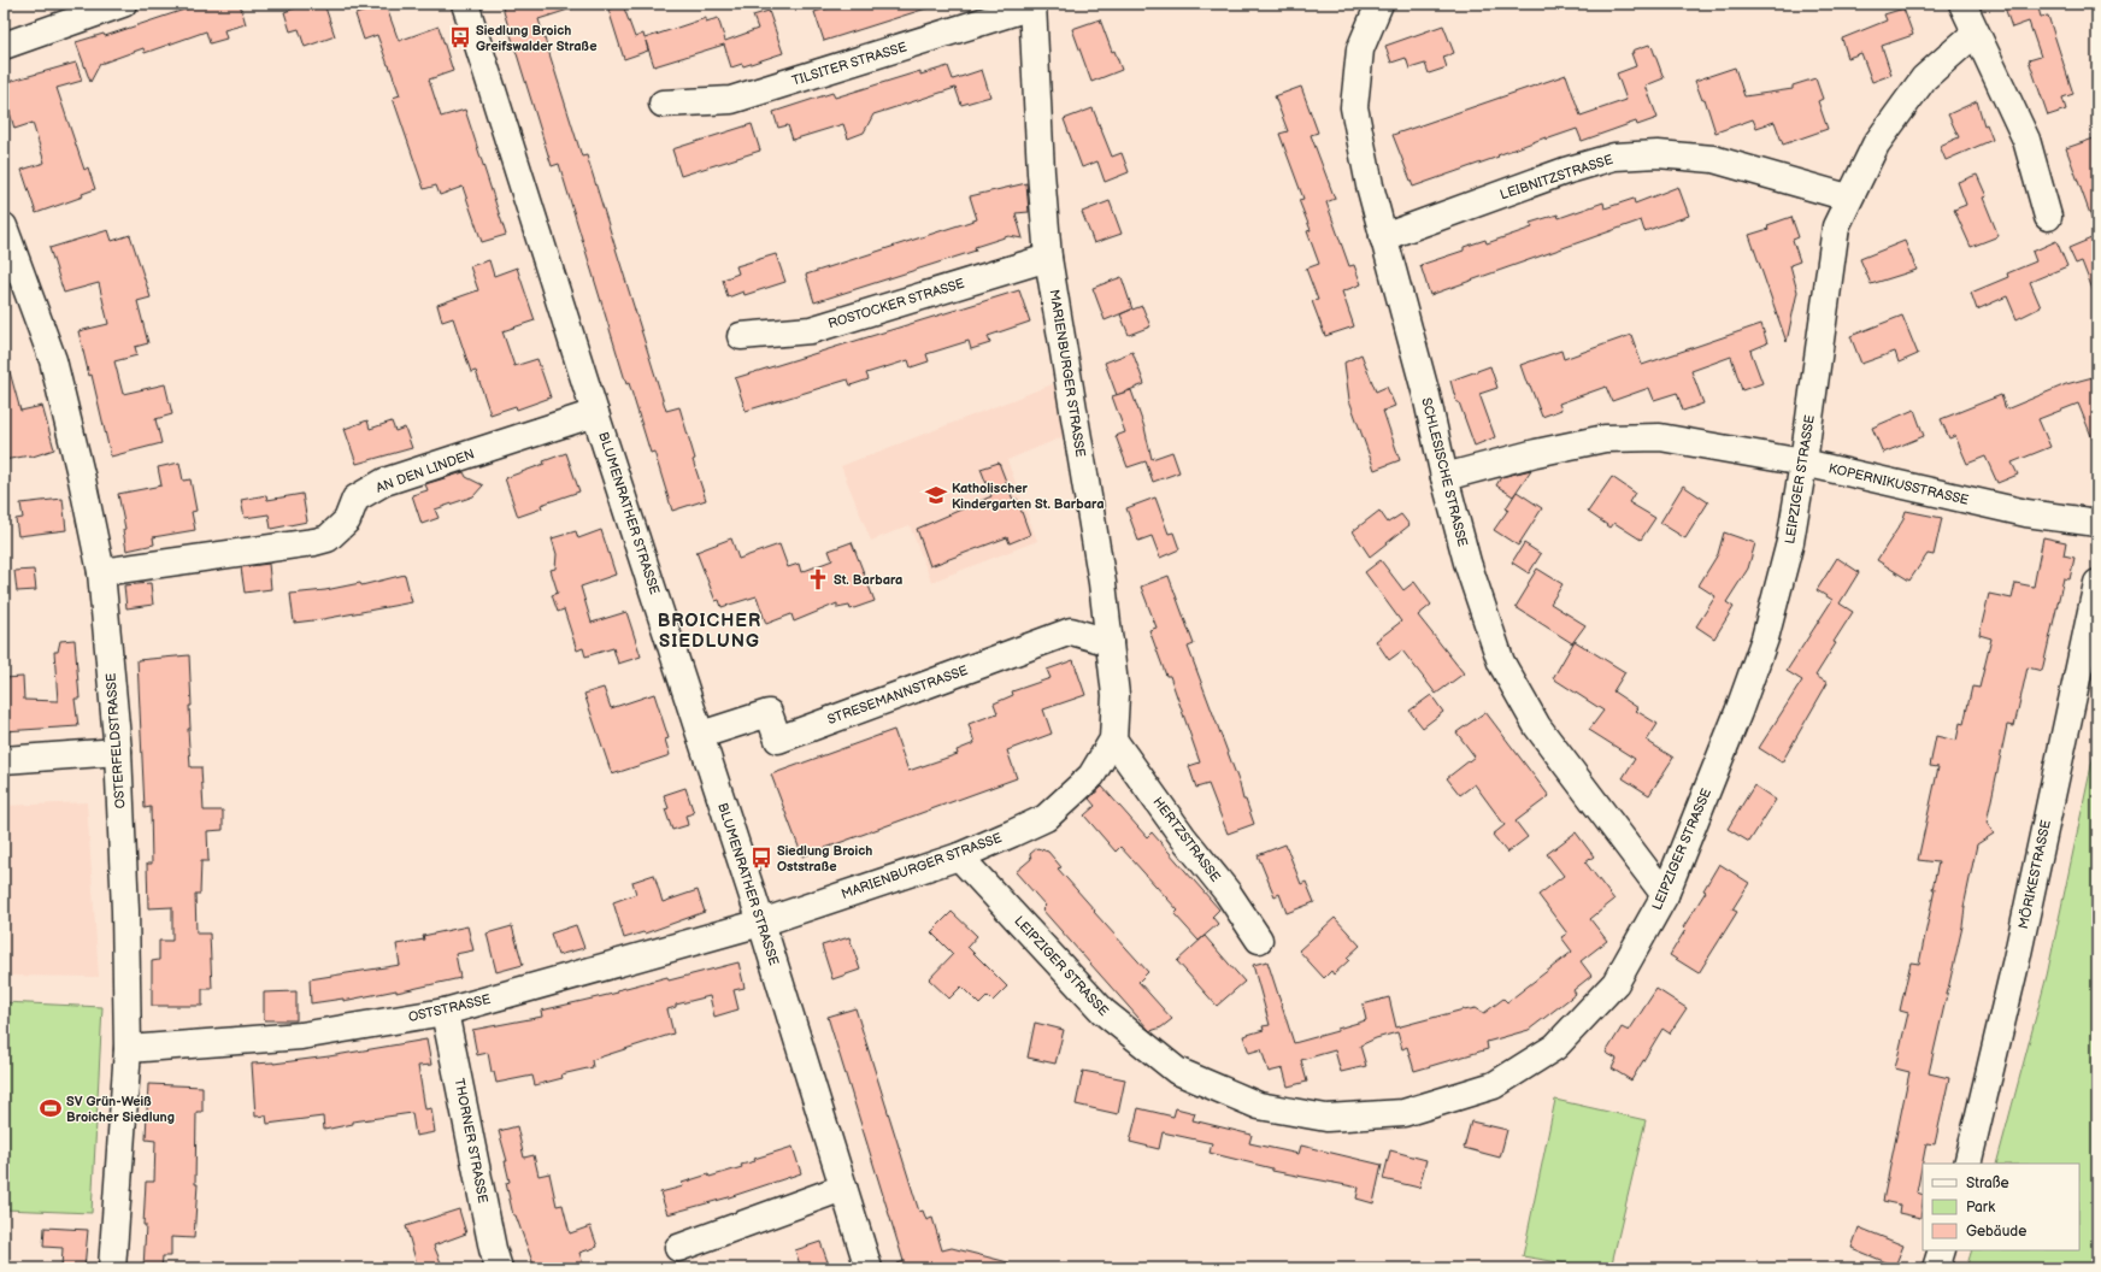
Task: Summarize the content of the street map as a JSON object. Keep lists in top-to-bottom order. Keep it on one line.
{"streets":{"street":["TILSITER STRASSE","LEIBNITZSTRASSE","ROSTOCKER STRASSE","MARIENBURGER STRASSE","AN DEN LINDEN","SCHLESISCHE STRASSE","LEIPZIGER STRASSE","KOPERNIKUSSTRASSE","BLUMENRATHER STRASSE","STRESEMANNSTRASSE","OSTERFELDSTRASSE","HERTZSTRASSE","MÖRIKESTRASSE","OSTSTRASSE","THORNER STRASSE"]},"crossings":[["TILSITER STRASSE","MARIENBURGER STRASSE"],["LEIBNITZSTRASSE","SCHLESISCHE STRASSE"],["LEIBNITZSTRASSE","LEIPZIGER STRASSE"],["ROSTOCKER STRASSE","MARIENBURGER STRASSE"],["MARIENBURGER STRASSE","LEIPZIGER STRASSE"],["MARIENBURGER STRASSE","BLUMENRATHER STRASSE"],["MARIENBURGER STRASSE","STRESEMANNSTRASSE"],["MARIENBURGER STRASSE","HERTZSTRASSE"],["MARIENBURGER STRASSE","OSTSTRASSE"],["AN DEN LINDEN","BLUMENRATHER STRASSE"],["AN DEN LINDEN","OSTERFELDSTRASSE"],["SCHLESISCHE STRASSE","LEIPZIGER STRASSE"],["SCHLESISCHE STRASSE","KOPERNIKUSSTRASSE"],["LEIPZIGER STRASSE","KOPERNIKUSSTRASSE"],["BLUMENRATHER STRASSE","STRESEMANNSTRASSE"],["BLUMENRATHER STRASSE","OSTSTRASSE"],["OSTERFELDSTRASSE","OSTSTRASSE"],["OSTSTRASSE","THORNER STRASSE"]],"districts":["BROICHER SIEDLUNG"],"places":{"bus stop":["Siedlung Broich Greifswalder Straße","Siedlung Broich Oststraße"],"school or university":["Katholischer Kindergarten St. Barbara"],"church":["St. Barbara"],"sports":["SV Grün-Weiß Broicher Siedlung"]},"legend":["Straße","Park","Gebäude"]}
